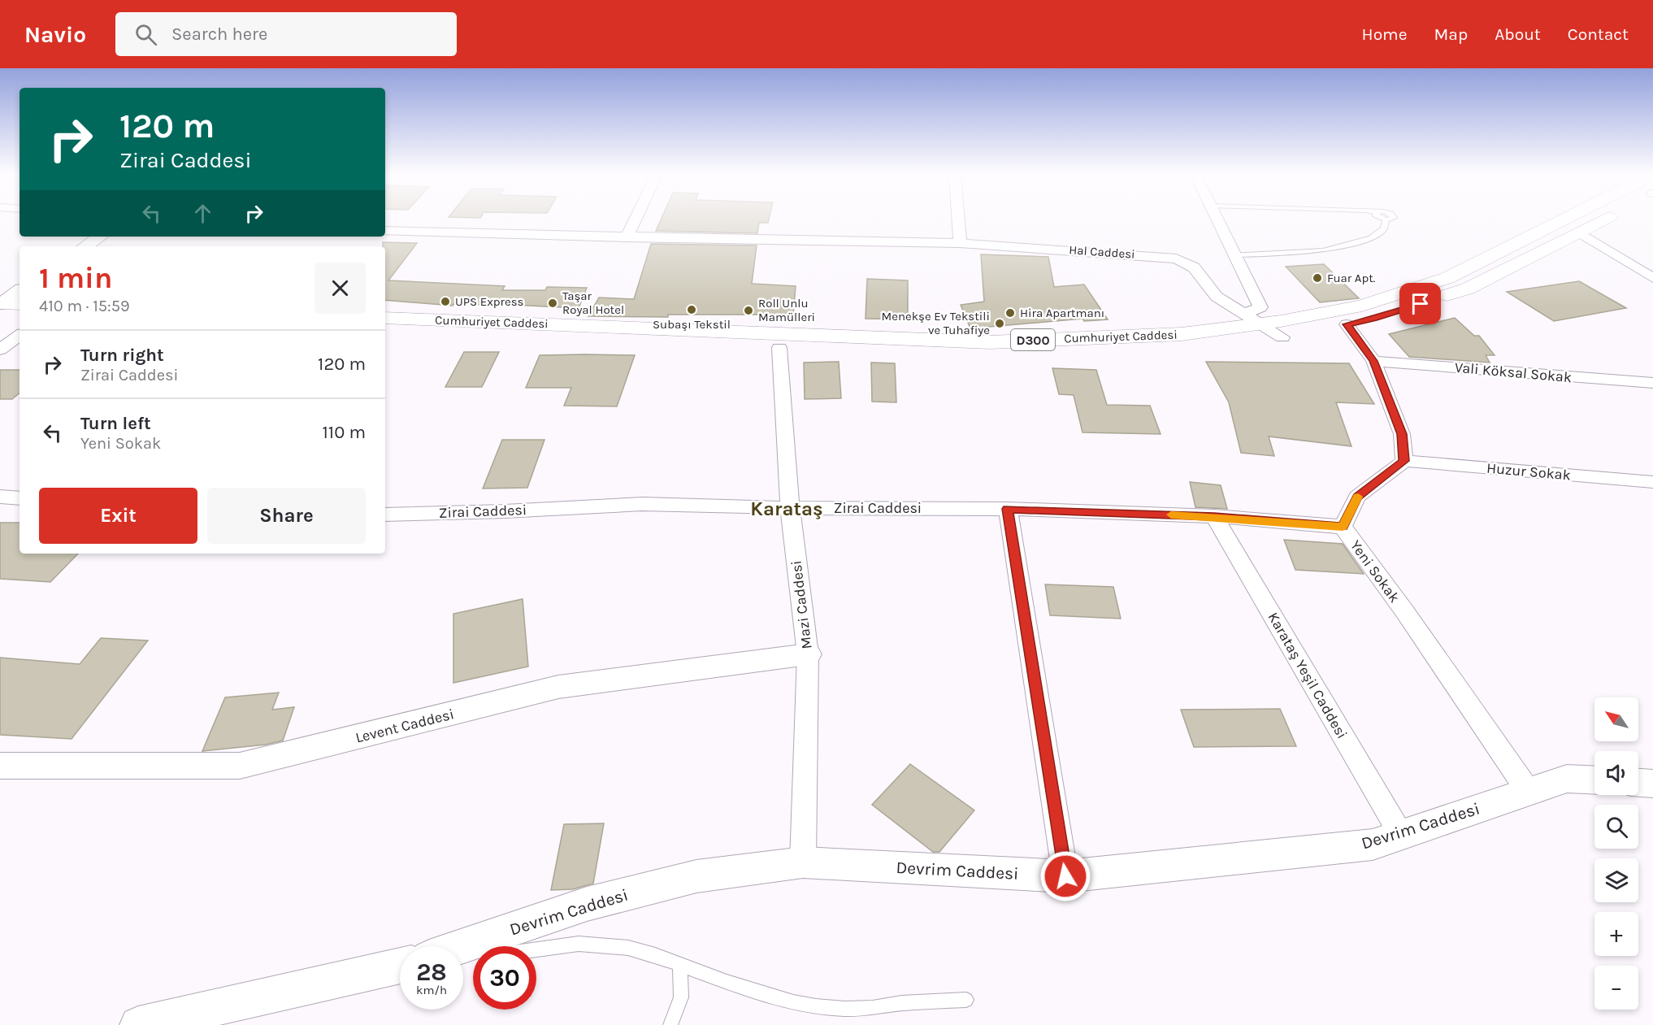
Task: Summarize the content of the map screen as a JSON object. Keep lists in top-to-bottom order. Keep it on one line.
{"streets":{"highway":["Cumhuriyet Caddesi","D300"],"street":["Hal Caddesi","Vali Köksal Sokak","Huzur Sokak","Zirai Caddesi","Yeni Sokak","Mazi Caddesi","Karataş Yeşil Caddesi","Levent Caddesi","Devrim Caddesi"]},"crossings":[["Hal Caddesi","Cumhuriyet Caddesi"],["Cumhuriyet Caddesi","Mazi Caddesi"],["Huzur Sokak","Yeni Sokak"],["Zirai Caddesi","Yeni Sokak"],["Zirai Caddesi","Mazi Caddesi"],["Zirai Caddesi","Karataş Yeşil Caddesi"],["Yeni Sokak","Devrim Caddesi"],["Mazi Caddesi","Levent Caddesi"],["Mazi Caddesi","Devrim Caddesi"],["Karataş Yeşil Caddesi","Devrim Caddesi"]],"districts":["Karataş"],"places":["Fuar Apt.","UPS Express","Taşar Royal Hotel","Subaşı Tekstil","Roll Unlu Mamülleri","Hira Apartmanı","Menekşe Ev Tekstili ve Tuhafiye"],"north":"top left","page":{"header":"Navio","search":"Search here","nav":["Home","Map","About","Contact"],"turn":["120 m","Zirai Caddesi"],"heading":["1 min","410 m · 15:59"],"list":[{"name":"Turn right","note":"Zirai Caddesi","value":"120 m"},{"name":"Turn left","note":"Yeni Sokak","value":"110 m"}],"buttons":["Exit","Share"],"map_buttons":["+","−"],"speed":"28 km/h","limit":"30"}}
